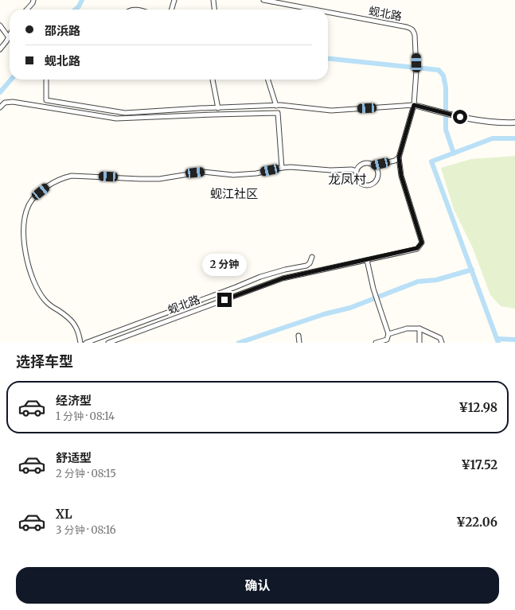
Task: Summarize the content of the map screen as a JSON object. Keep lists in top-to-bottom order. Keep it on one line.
{"streets":{"street":["蚬北路"]},"districts":["龙凤村","蚬江社区"],"page":{"banner":["邵浜路","蚬北路"],"bubble":"2 分钟","heading":"选择车型","list":[{"name":"经济型","note":"1 分钟 · 08:14","value":"¥12.98"},{"name":"舒适型","note":"2 分钟 · 08:15","value":"¥17.52"},{"name":"XL","note":"3 分钟 · 08:16","value":"¥22.06"}],"buttons":"确认"}}
